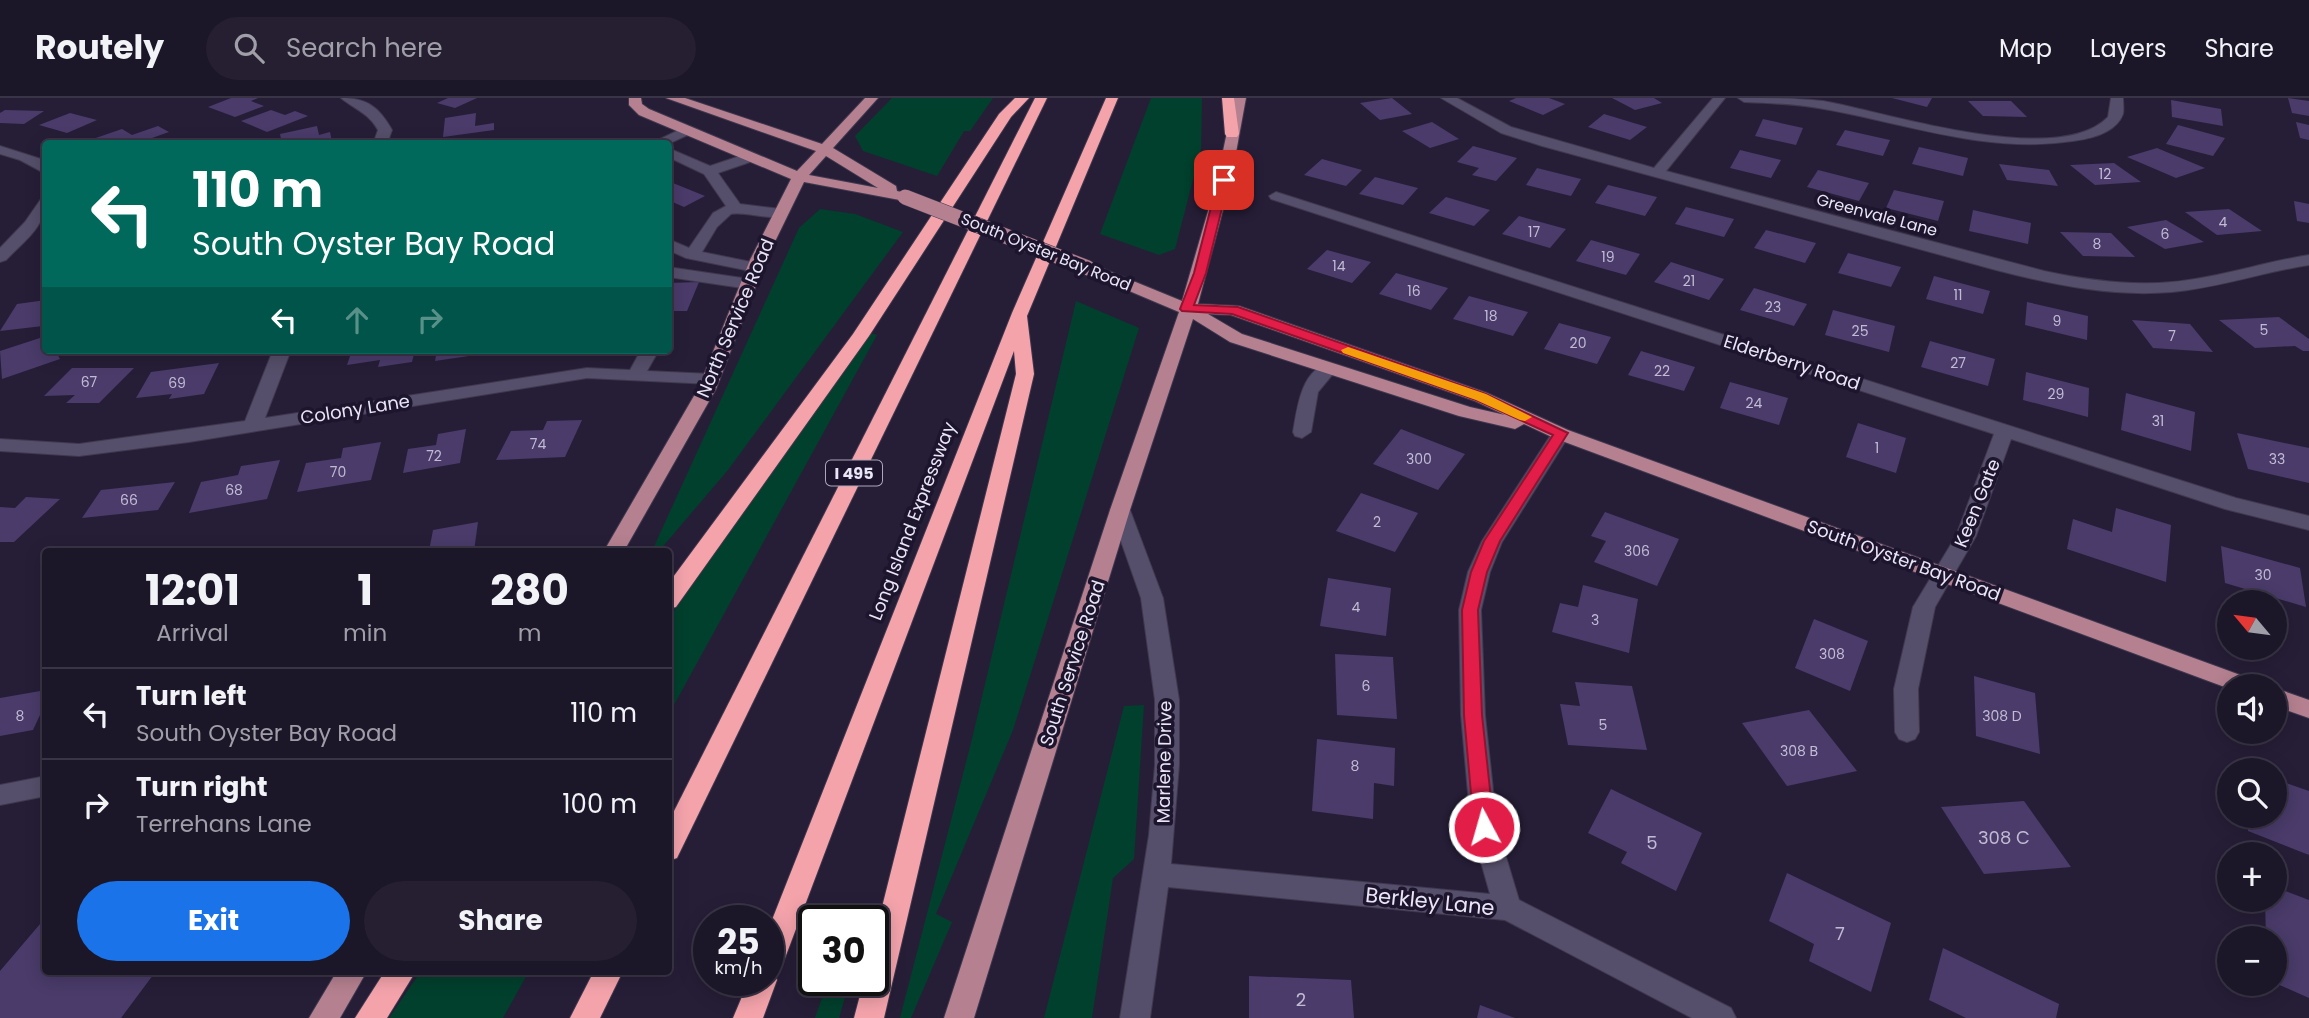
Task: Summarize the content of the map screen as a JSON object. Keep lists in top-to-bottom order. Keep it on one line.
{"streets":{"highway":["I 495","Long Island Expressway"],"main road":["South Oyster Bay Road","North Service Road","South Service Road"],"street":["Greenvale Lane","Elderberry Road","Colony Lane","Keen Gate","Marlene Drive","Berkley Lane"]},"crossings":[["South Oyster Bay Road","North Service Road"],["South Oyster Bay Road","Keen Gate"],["South Oyster Bay Road","South Service Road"],["North Service Road","Colony Lane"],["Elderberry Road","Keen Gate"],["South Service Road","Marlene Drive"],["Marlene Drive","Berkley Lane"]],"house_numbers":["12","4","17","6","8","19","14","21","16","11","23","18","9","5","25","7","20","27","22","67","69","29","24","31","74","1","72","300","33","70","68","66","2","306","30","4","3","308","6","8","308 D","5","308 B","8","308 C","5","7","2"],"north":"top left","page":{"header":"Routely","search":"Search here","nav":["Map","Layers","Share"],"turn":["110 m","South Oyster Bay Road"],"eta":["12:01","Arrival","1","min","280","m"],"map_buttons":["+","−"],"list":[{"name":"Turn left","note":"South Oyster Bay Road","value":"110 m"},{"name":"Turn right","note":"Terrehans Lane","value":"100 m"}],"buttons":["Exit","Share"],"speed":"25 km/h","limit":"30"}}
